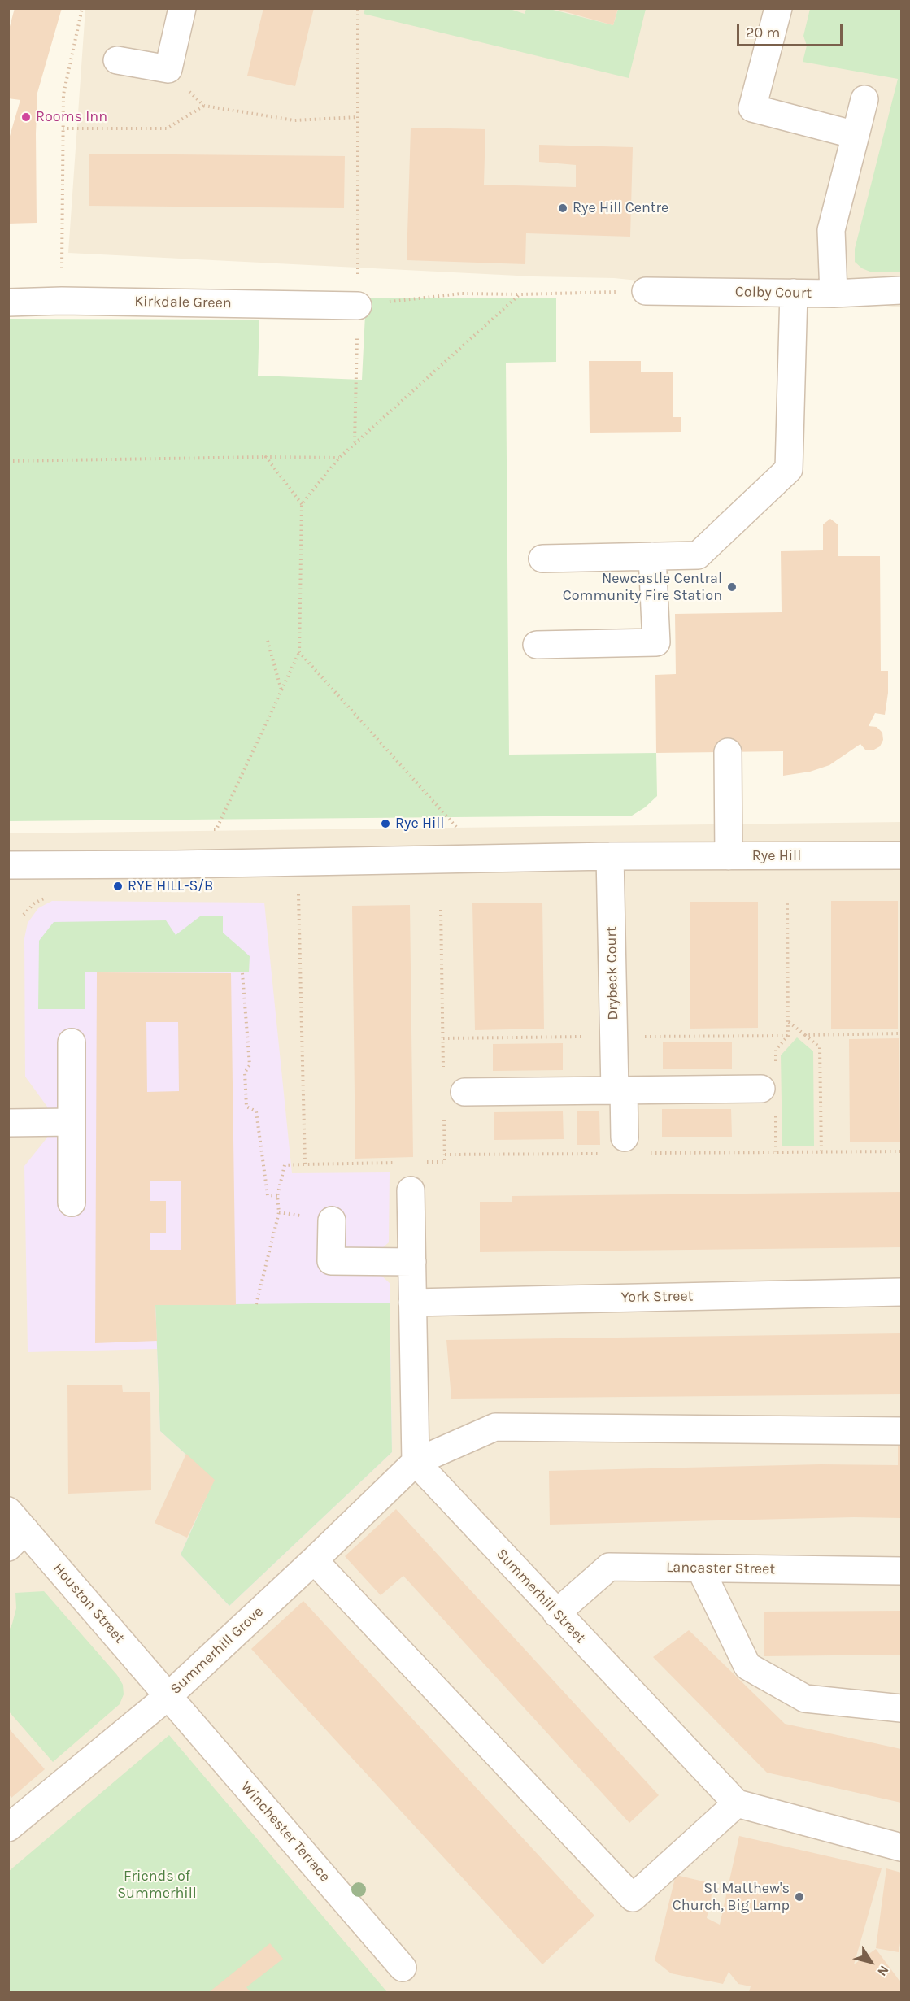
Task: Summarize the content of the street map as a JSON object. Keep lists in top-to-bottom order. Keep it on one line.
{"streets":{"street":["Colby Court","Kirkdale Green","Rye Hill","Drybeck Court","York Street","Lancaster Street","Summerhill Street","Houston Street","Summerhill Grove","Winchester Terrace"]},"crossings":[["Rye Hill","Drybeck Court"],["Lancaster Street","Summerhill Street"],["Summerhill Street","Summerhill Grove"],["Houston Street","Summerhill Grove"],["Houston Street","Winchester Terrace"],["Summerhill Grove","Winchester Terrace"]],"parks":["Friends of Summerhill"],"places":["Rooms Inn","Rye Hill Centre","Newcastle Central Community Fire Station","Rye Hill","RYE HILL-S/B","St Matthew's Church, Big Lamp"],"scale_bar":"20 m","north":"bottom right"}
